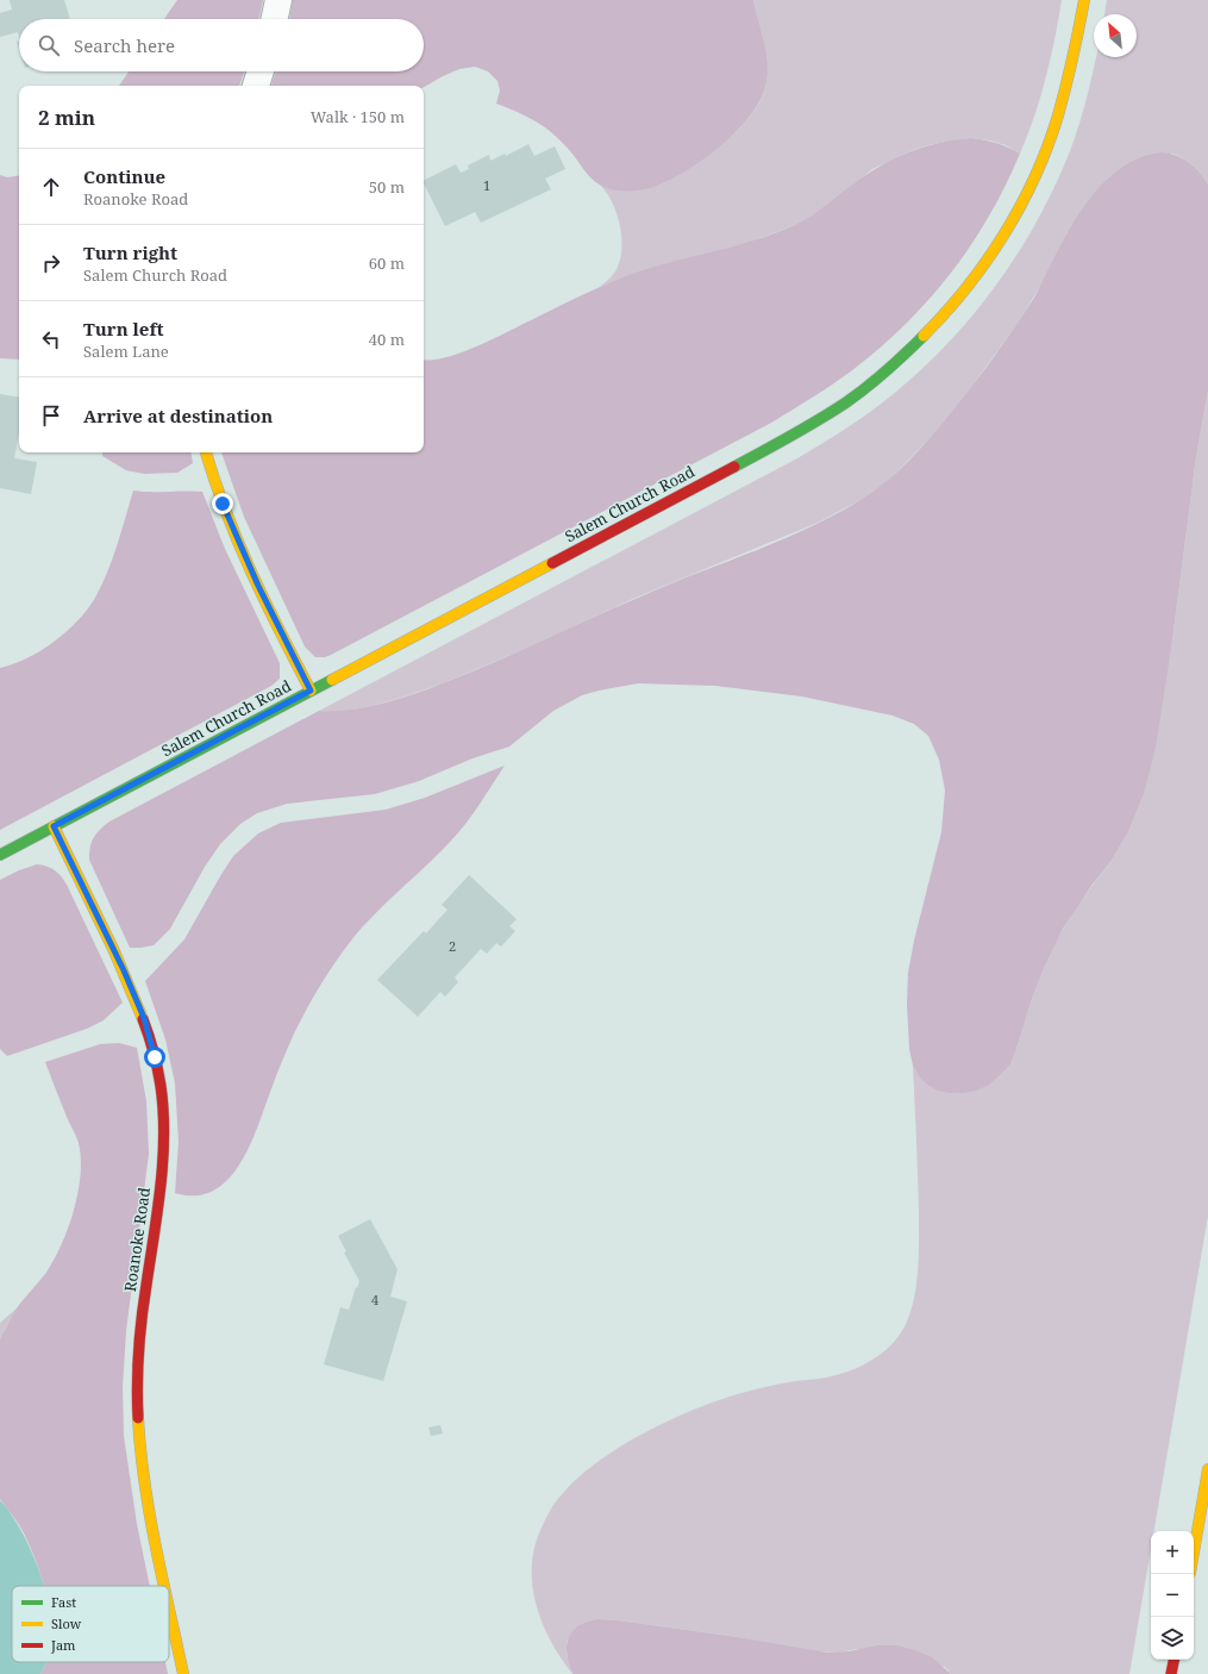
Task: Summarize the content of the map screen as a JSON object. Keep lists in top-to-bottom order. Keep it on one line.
{"streets":{"main road":["Salem Church Road","Roanoke Road"]},"crossings":[["Salem Church Road","Roanoke Road"]],"house_numbers":["1","2","4"],"legend":["Fast","Slow","Jam"],"north":"top left","page":{"search":"Search here","heading":["2 min","Walk · 150 m"],"list":[["Continue","Roanoke Road","50 m"],["Turn right","Salem Church Road","60 m"],["Turn left","Salem Lane","40 m"],"Arrive at destination"],"map_buttons":["+","−"]}}
